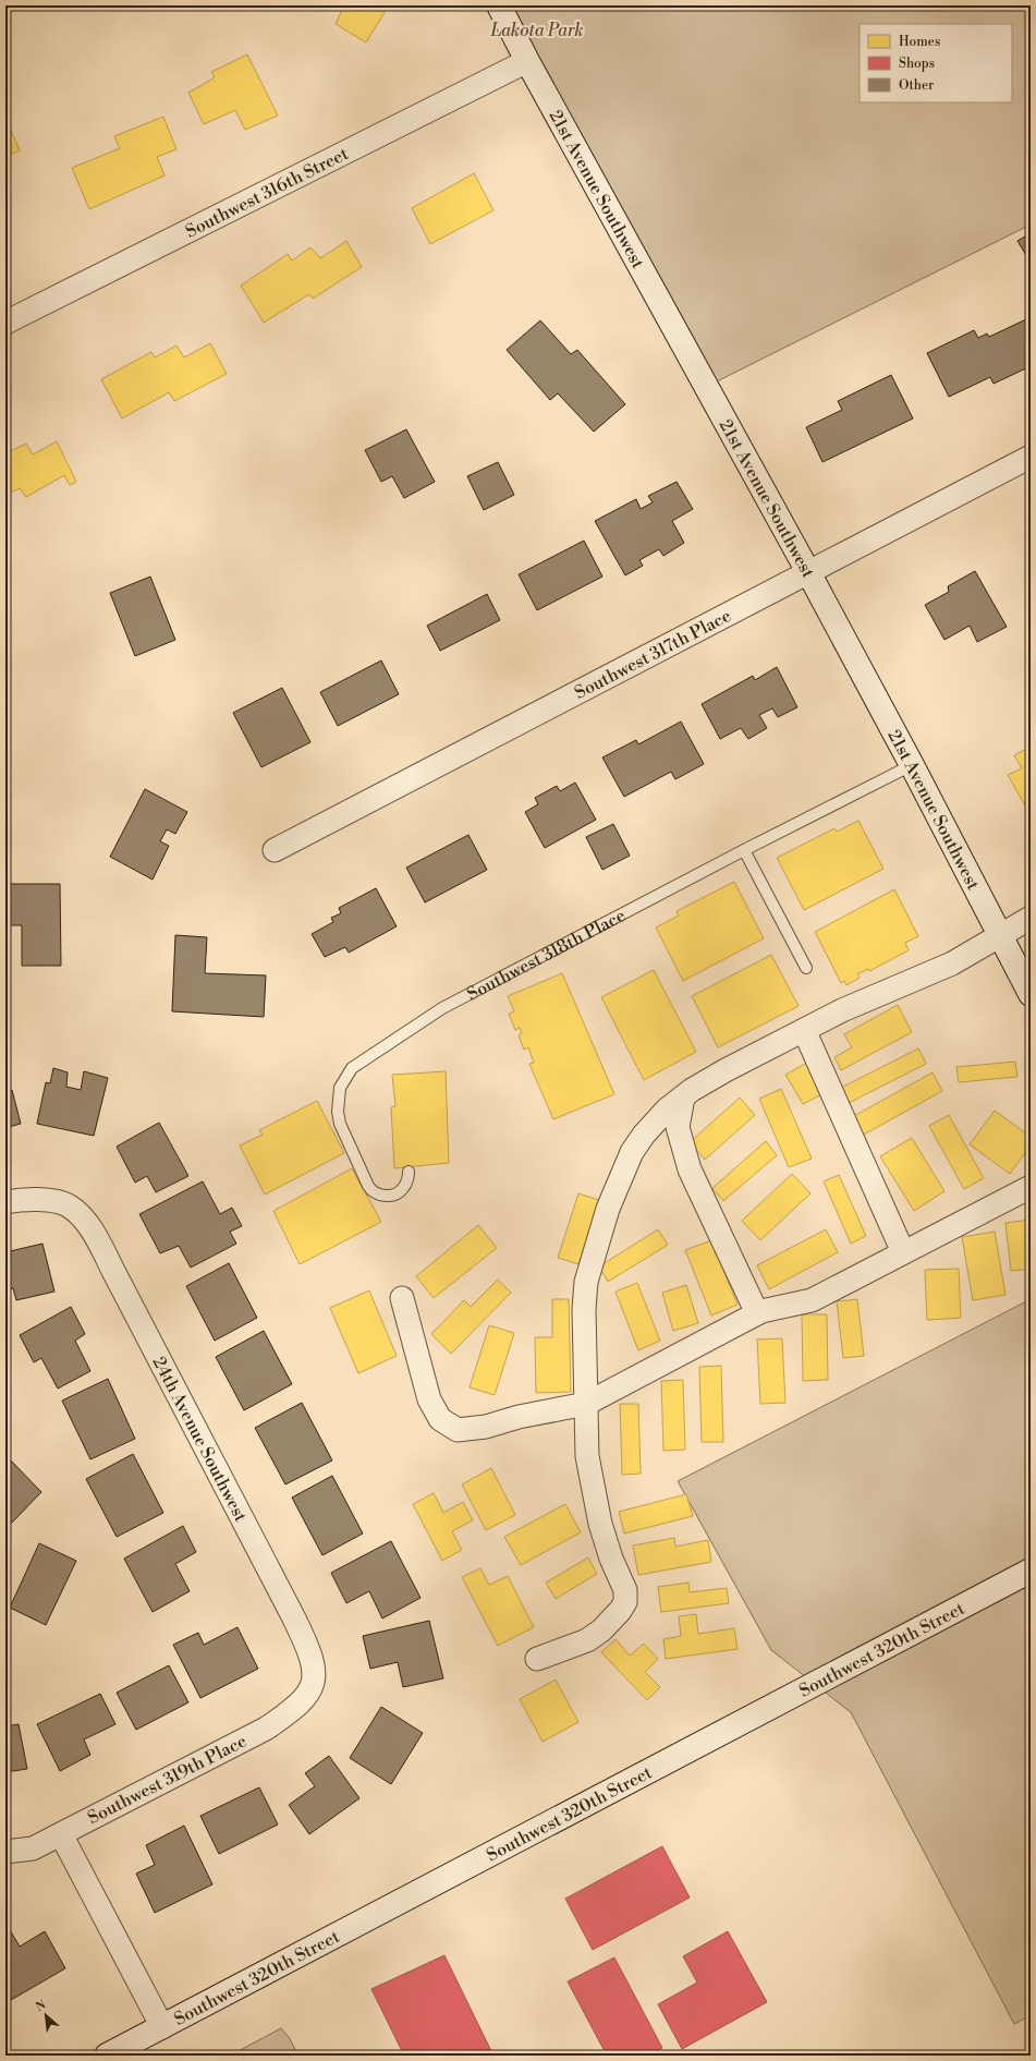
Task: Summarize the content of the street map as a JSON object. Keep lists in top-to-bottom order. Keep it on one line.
{"streets":{"main road":["21st Avenue Southwest","Southwest 320th Street"],"street":["Southwest 316th Street","Southwest 317th Place","24th Avenue Southwest","Southwest 319th Place"],"lane":["Southwest 318th Place"]},"crossings":[["21st Avenue Southwest","Southwest 316th Street"],["21st Avenue Southwest","Southwest 317th Place"],["21st Avenue Southwest","Southwest 318th Place"],["24th Avenue Southwest","Southwest 319th Place"]],"parks":["Lakota Park"],"legend":["Homes","Shops","Other"],"north":"top left"}
